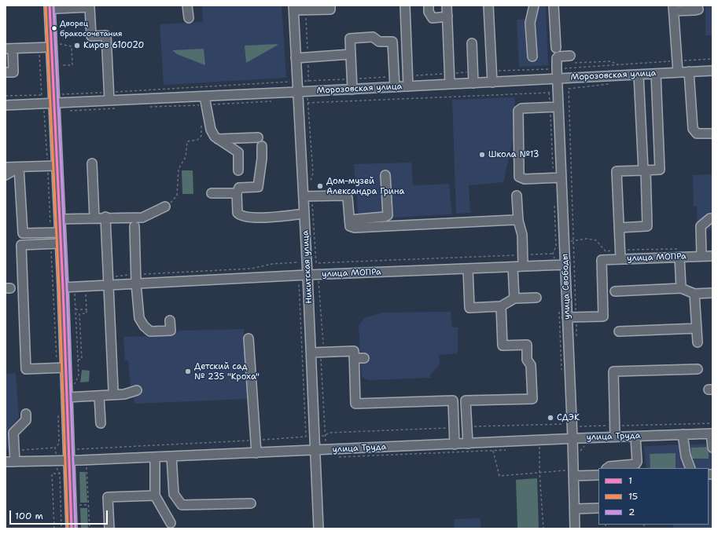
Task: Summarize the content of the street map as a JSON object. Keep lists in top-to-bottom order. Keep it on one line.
{"streets":{"street":["Морозовская улица","улица МОПРа","Никитская улица","улица Свободы","улица Труда"]},"crossings":[["Морозовская улица","Никитская улица"],["Морозовская улица","улица Свободы"],["улица МОПРа","Никитская улица"],["улица МОПРа","улица Свободы"],["Никитская улица","улица Труда"],["улица Свободы","улица Труда"]],"places":["Дворец бракосочетания","Киров 610020","Школа №13","Дом-музей Александра Грина","Детский сад № 235 \"Кроха\"","СДЭК"],"lines":["transit line 1","transit line 15","transit line 2"],"legend":["1","15","2"],"scale_bar":"100 m"}
